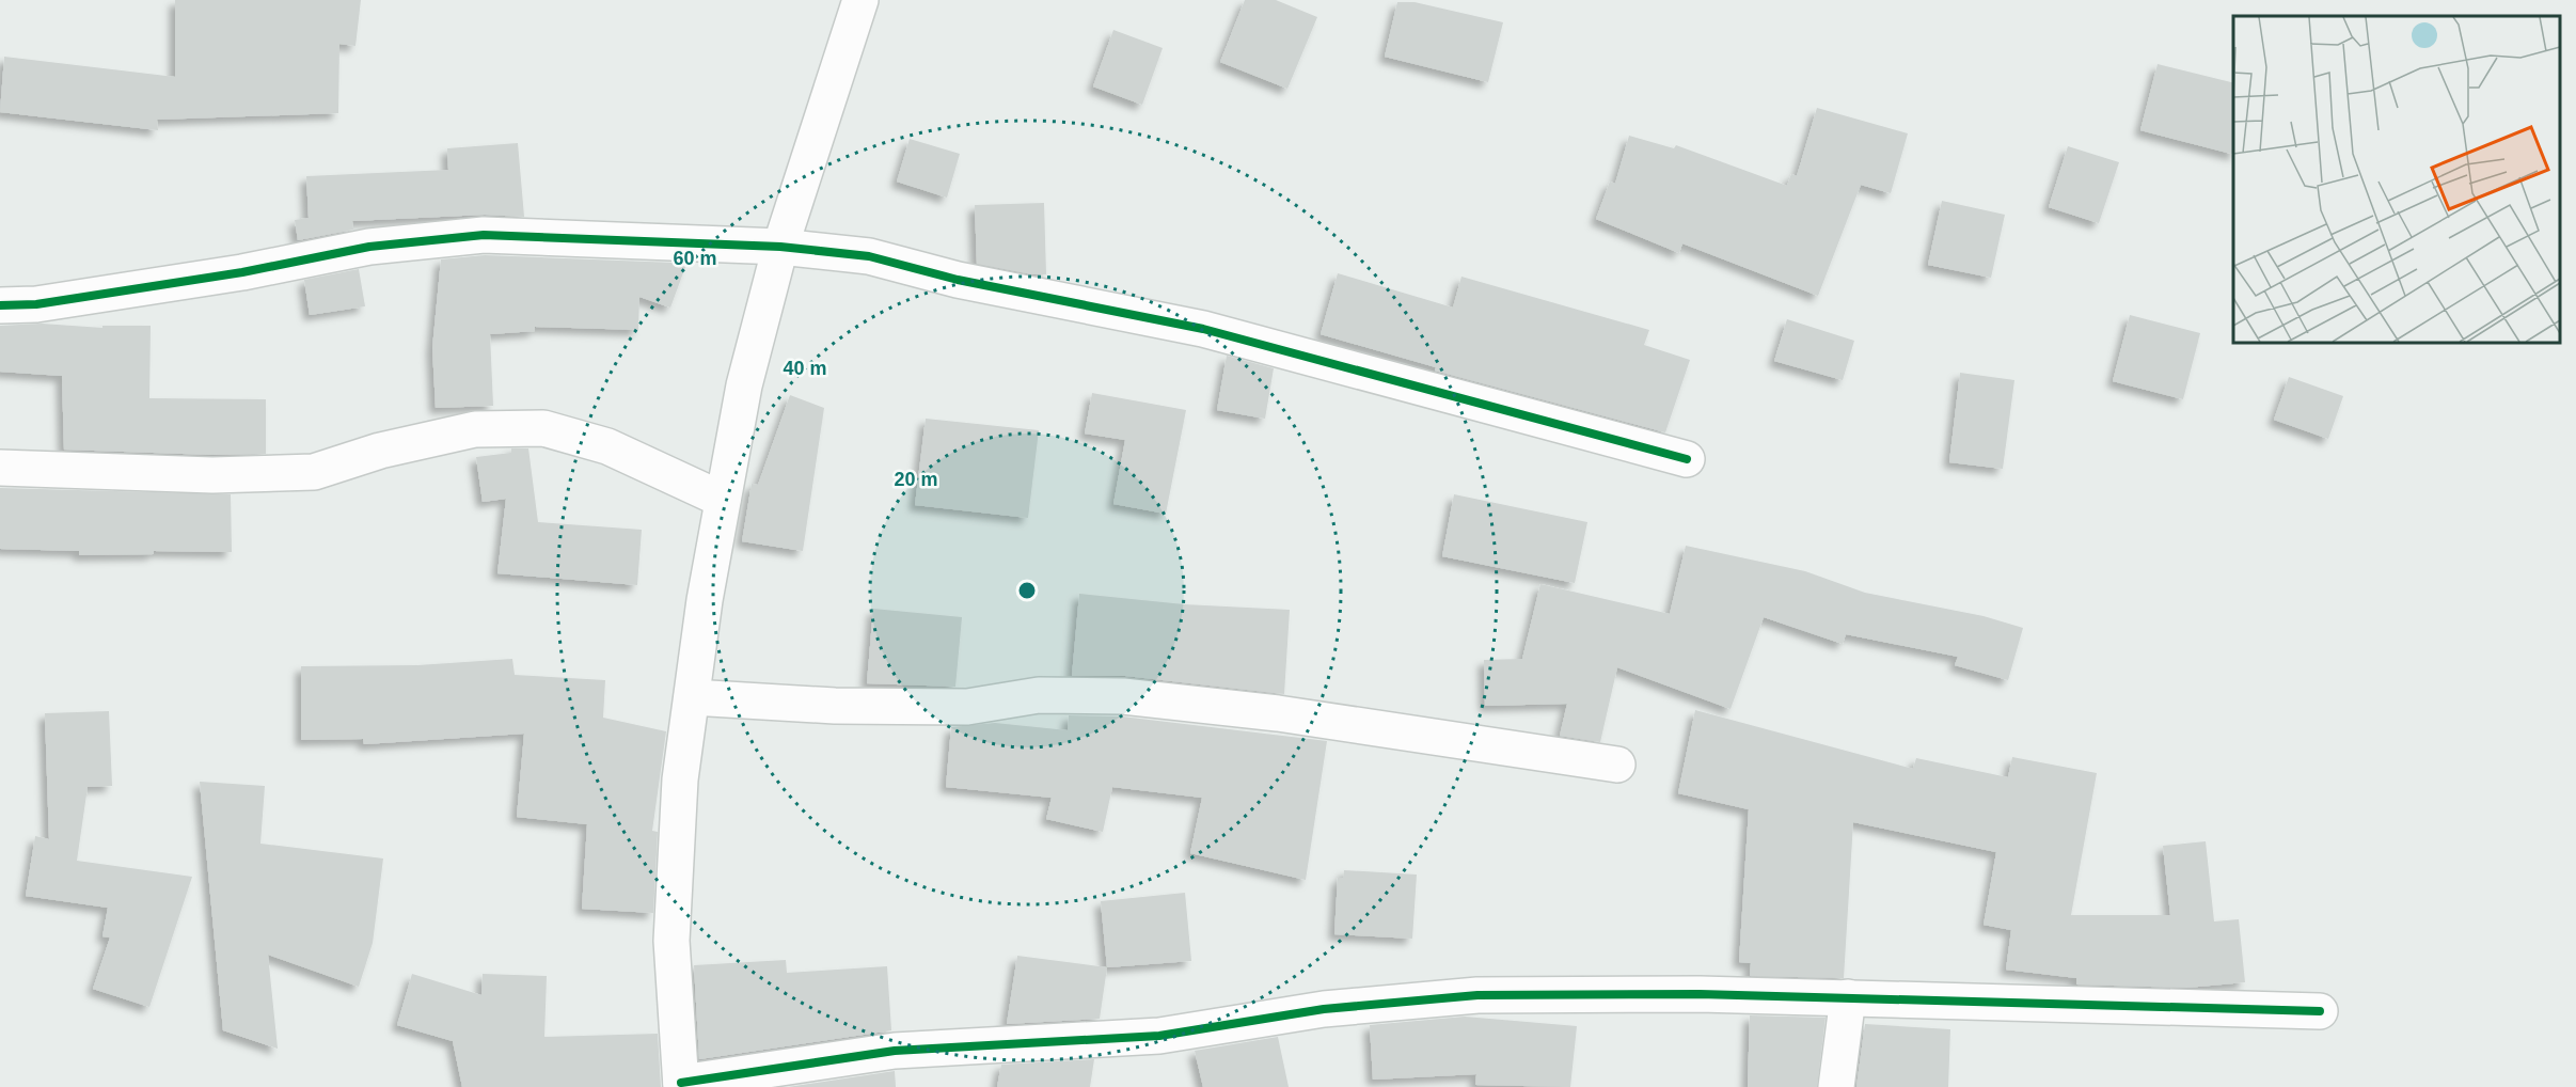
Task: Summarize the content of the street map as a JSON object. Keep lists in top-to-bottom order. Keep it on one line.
{"rings":["60 m","40 m","20 m"]}
